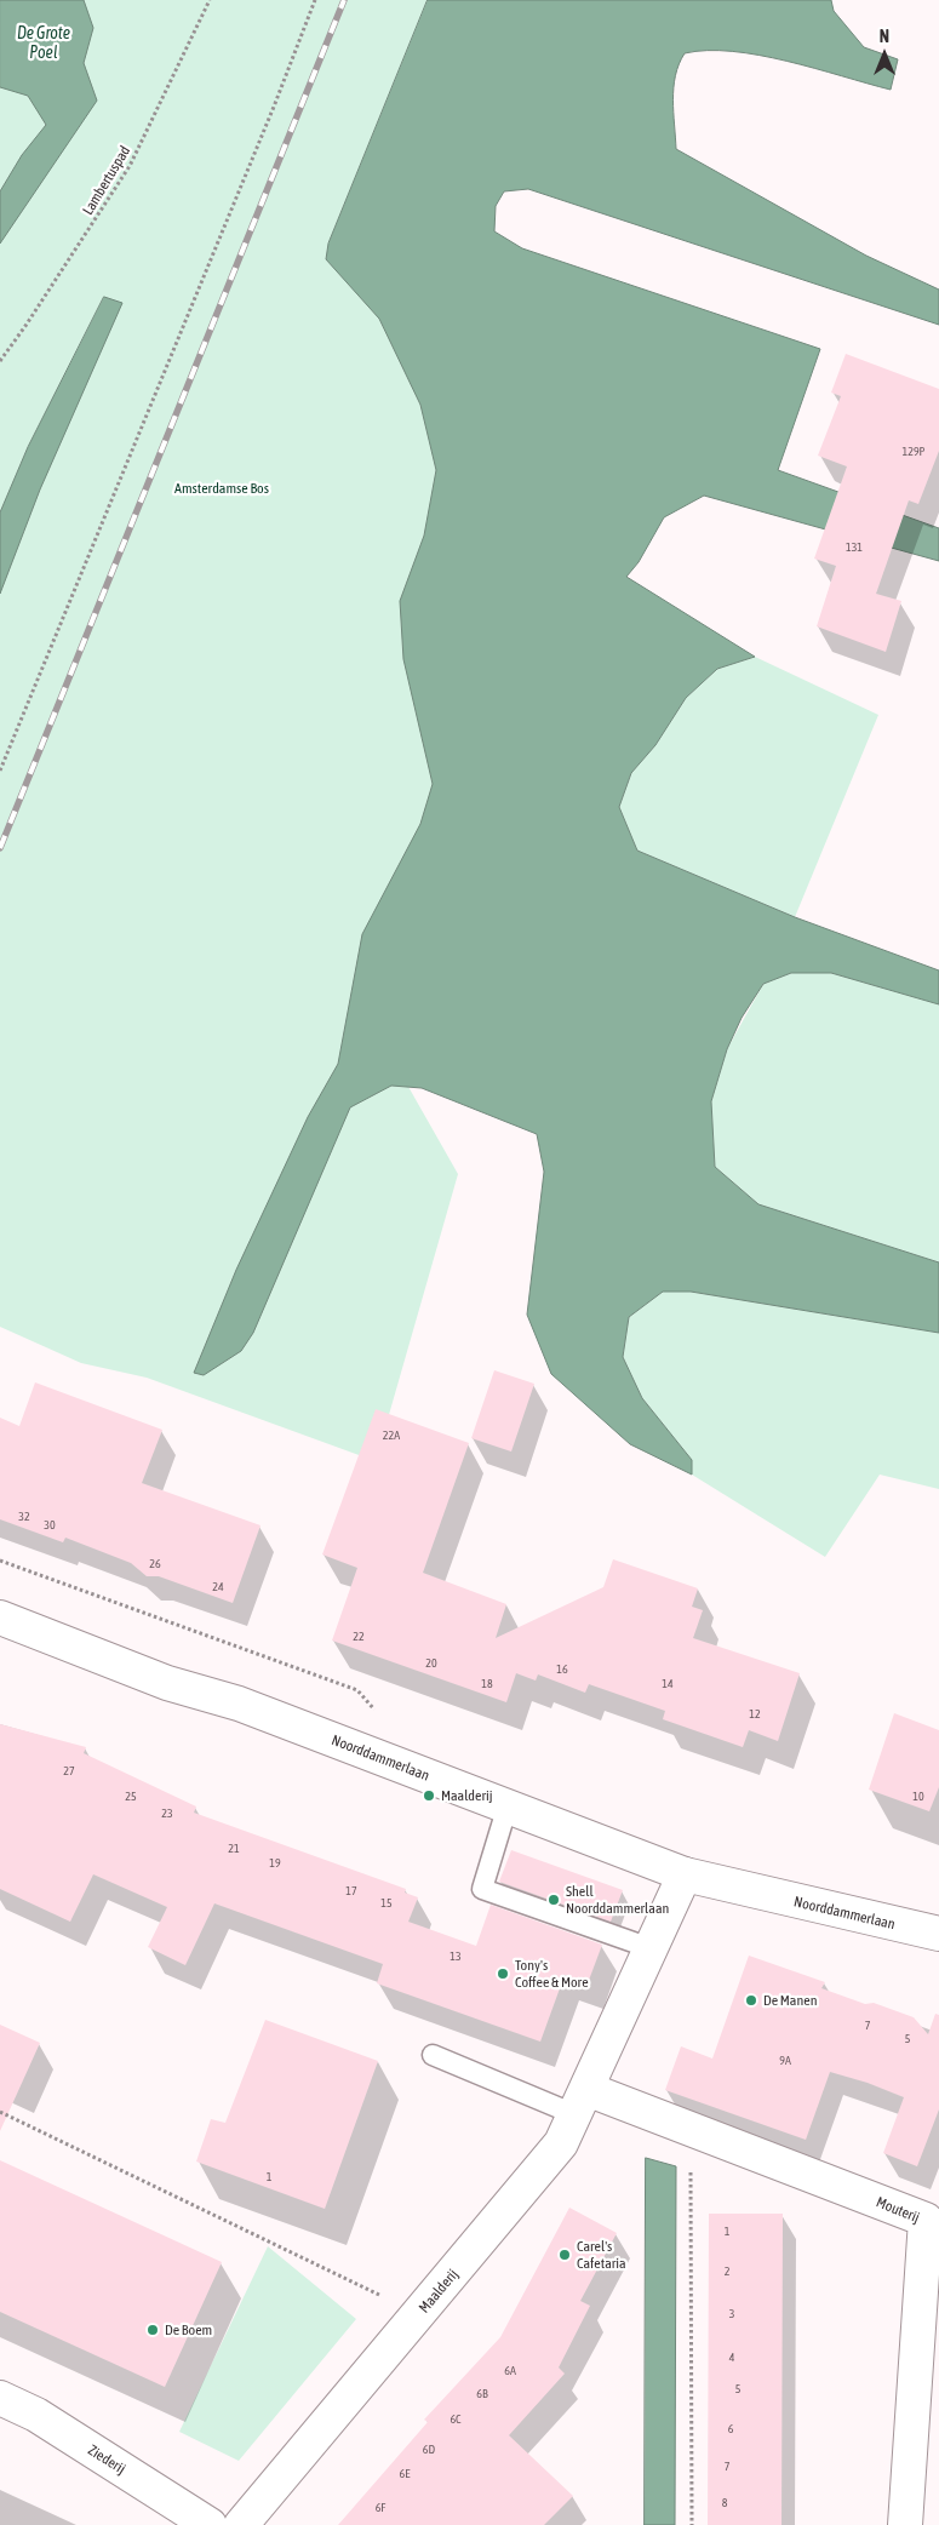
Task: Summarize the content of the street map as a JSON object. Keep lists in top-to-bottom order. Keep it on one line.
{"streets":{"street":["Noorddammerlaan","Mouterij","Maalderij","Ziederij"],"path":["Lambertuspad"]},"crossings":[["Noorddammerlaan","Maalderij"],["Mouterij","Maalderij"]],"water":["De Grote Poel"],"parks":["Amsterdamse Bos"],"places":["Maalderij","Shell Noorddammerlaan","Tony's Coffee & More","De Manen","Carel's Cafetaria","De Boem"],"house_numbers":["129P","131","22A","32","30","26","24","22","20","16","18","14","12","27","25","10","23","21","19","17","15","13","7","5","9A","1","1","2","3","4","6A","5","6B","6C","6","6D","7","6E","8","6F"],"north":"top"}
